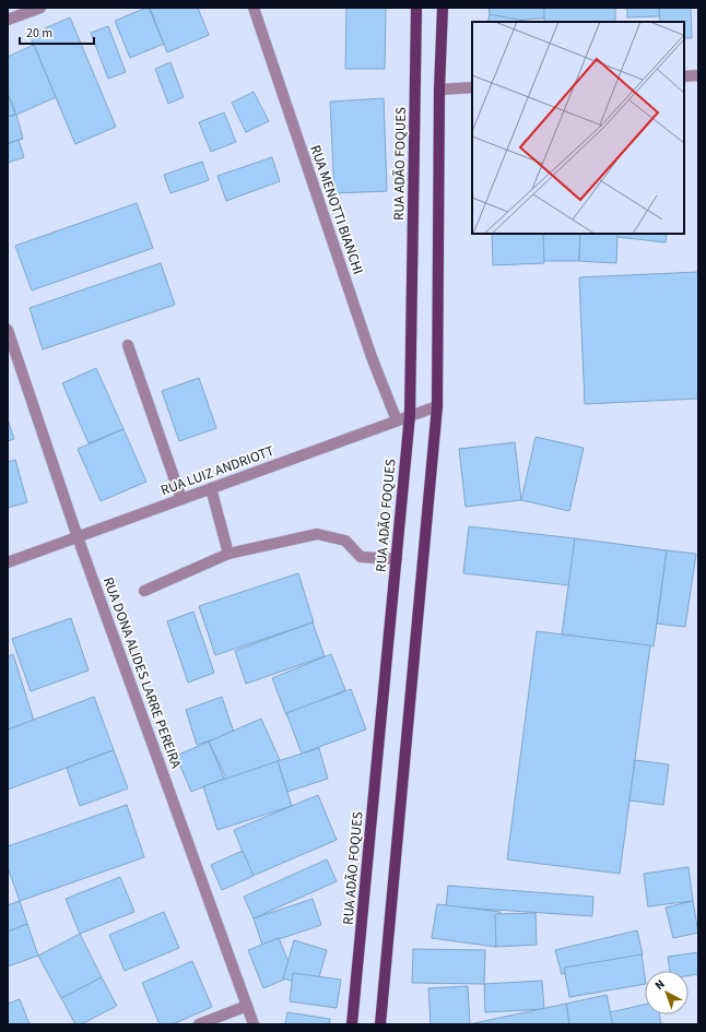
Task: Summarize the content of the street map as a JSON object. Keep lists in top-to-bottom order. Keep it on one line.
{"streets":{"main road":["RUA ADÃO FOQUES"],"street":["RUA MENOTTI BIANCHI","RUA LUIZ ANDRIOTT","RUA DONA ALIDES LARRE PEREIRA"]},"crossings":[["RUA ADÃO FOQUES","RUA LUIZ ANDRIOTT"],["RUA MENOTTI BIANCHI","RUA LUIZ ANDRIOTT"],["RUA LUIZ ANDRIOTT","RUA DONA ALIDES LARRE PEREIRA"]],"scale_bar":"20 m","north":"top left"}
